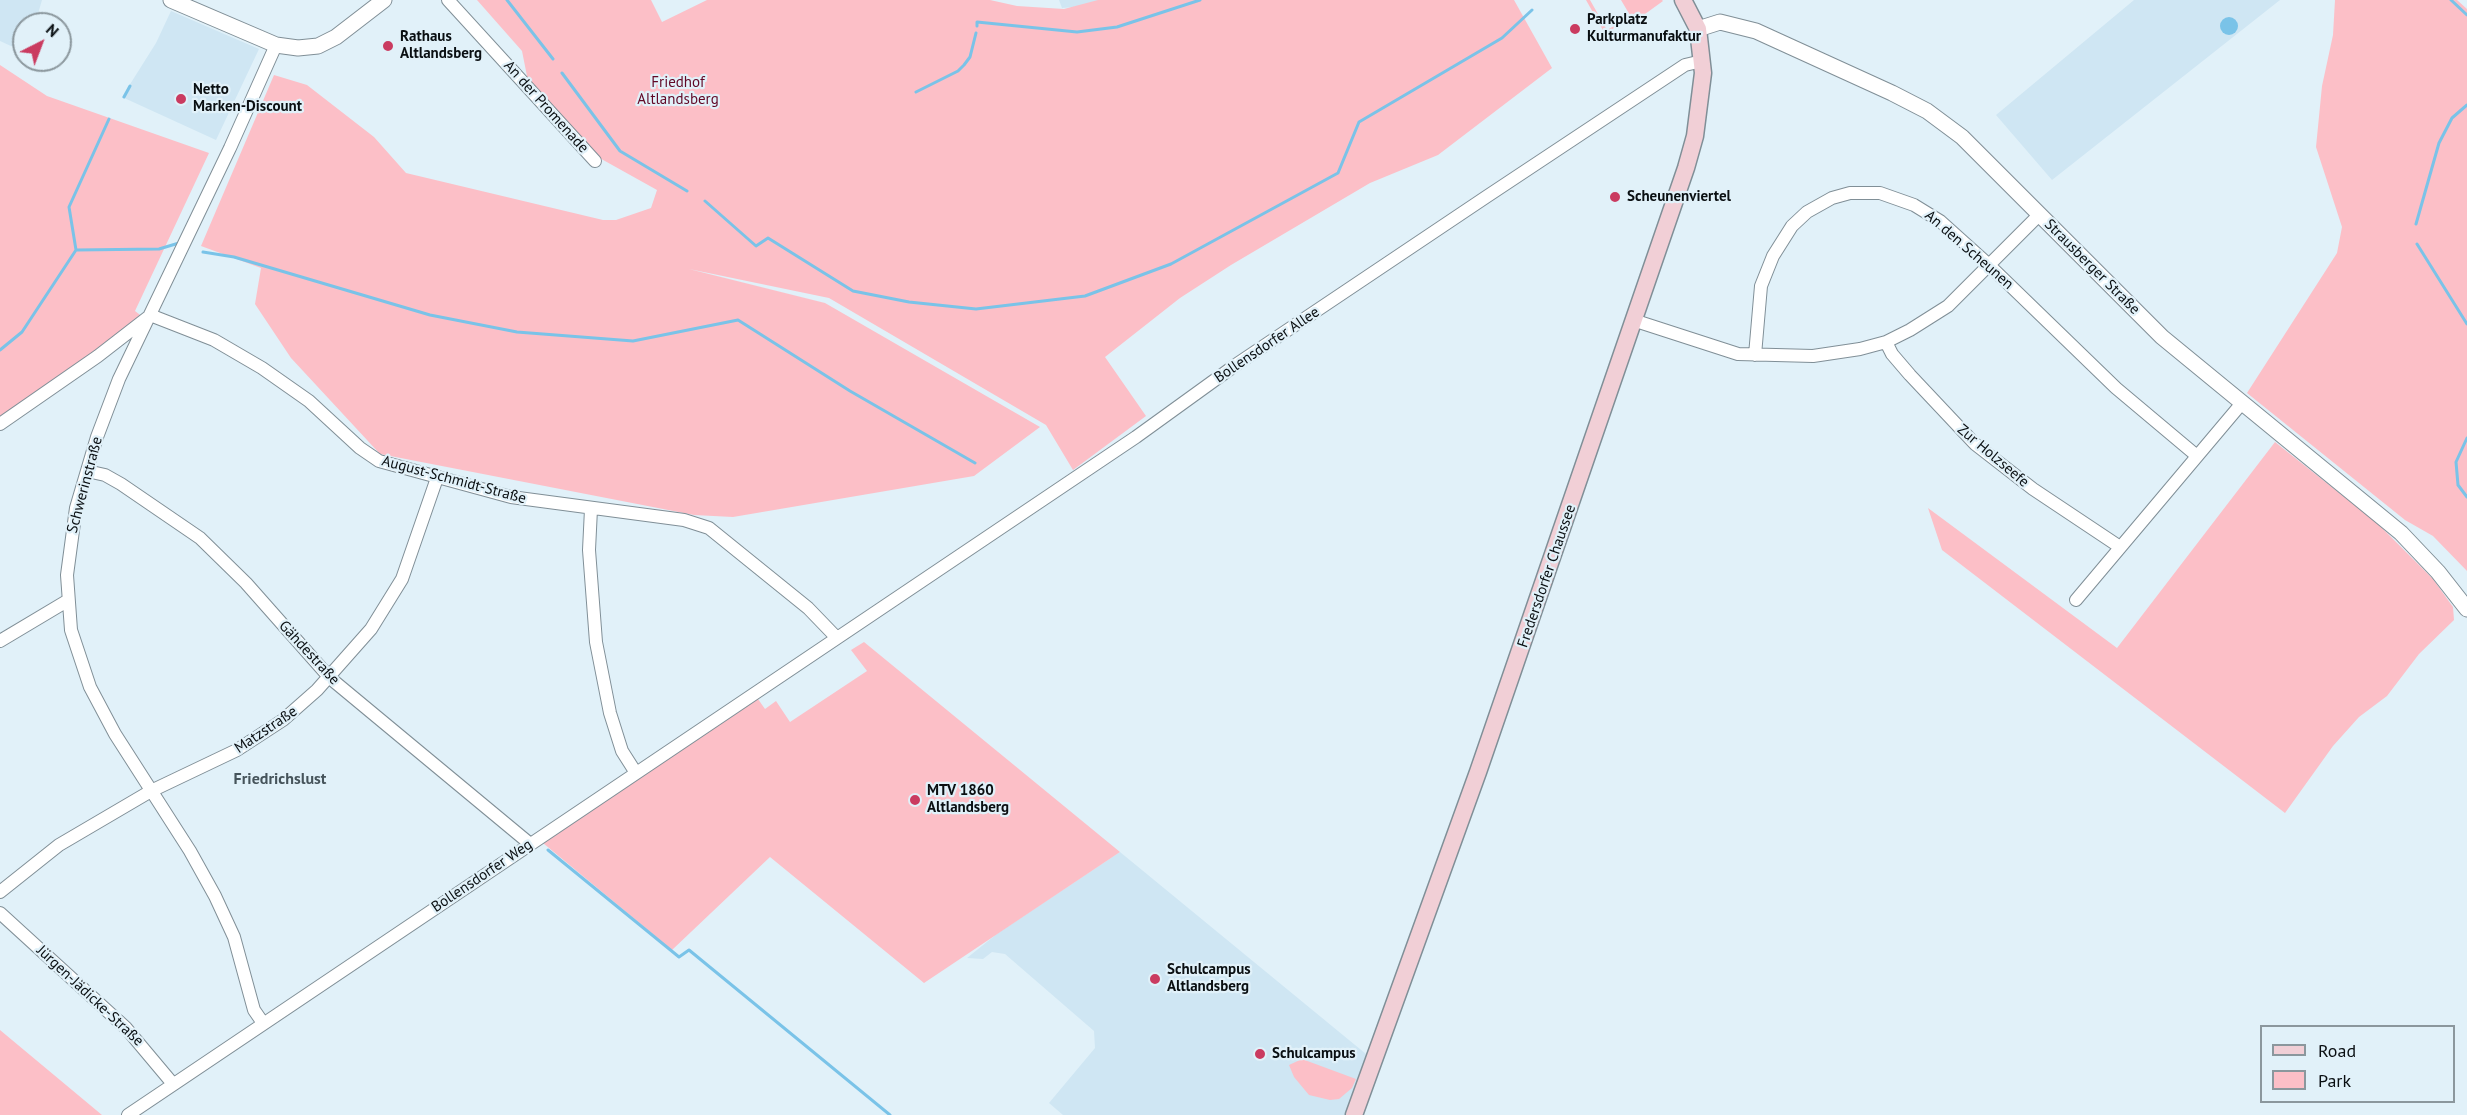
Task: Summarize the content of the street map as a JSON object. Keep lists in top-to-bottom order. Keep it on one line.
{"streets":{"main road":["Fredersdorfer Chaussee"],"street":["An der Promenade","An den Scheunen","Strausberger Straße","Bollensdorfer Allee","Zur Holzseefe","August-Schmidt-Straße","Schwerinstraße","Gähdestraße","Matzstraße","Bollensdorfer Weg","Jürgen-Jädicke-Straße"]},"crossings":[["Strausberger Straße","Fredersdorfer Chaussee"],["Bollensdorfer Allee","August-Schmidt-Straße"],["Bollensdorfer Allee","Fredersdorfer Chaussee"],["Bollensdorfer Allee","Bollensdorfer Weg"],["August-Schmidt-Straße","Schwerinstraße"],["August-Schmidt-Straße","Matzstraße"],["August-Schmidt-Straße","Bollensdorfer Weg"],["Schwerinstraße","Gähdestraße"],["Schwerinstraße","Matzstraße"],["Schwerinstraße","Bollensdorfer Weg"],["Gähdestraße","Matzstraße"],["Gähdestraße","Bollensdorfer Weg"],["Bollensdorfer Weg","Jürgen-Jädicke-Straße"]],"districts":["Friedrichslust"],"parks":["Friedhof Altlandsberg"],"places":["Parkplatz Kulturmanufaktur","Rathaus Altlandsberg","Netto Marken-Discount","Scheunenviertel","MTV 1860 Altlandsberg","Schulcampus Altlandsberg","Schulcampus"],"legend":["Road","Park"],"north":"top right"}
